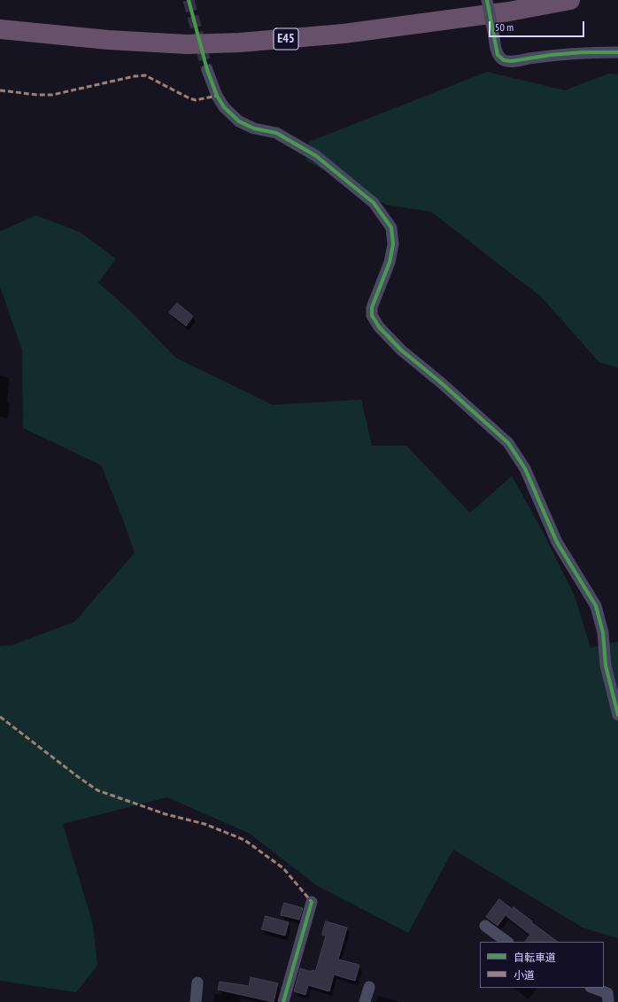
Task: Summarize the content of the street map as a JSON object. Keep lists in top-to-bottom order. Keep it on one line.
{"streets":{"highway":["E45"]},"legend":["自転車道","小道"],"scale_bar":"50 m"}
